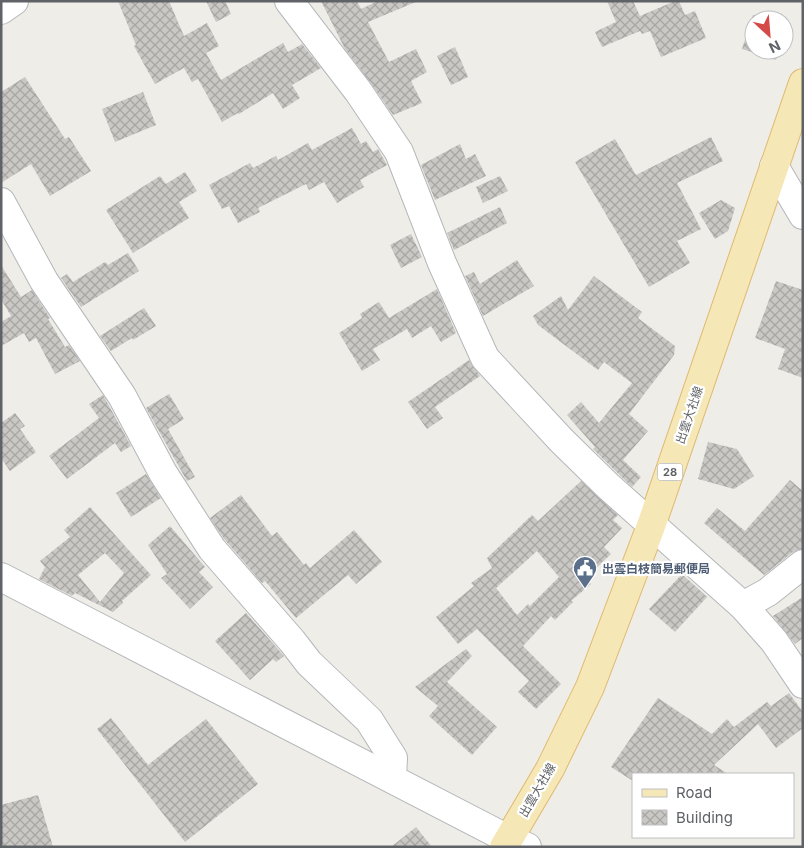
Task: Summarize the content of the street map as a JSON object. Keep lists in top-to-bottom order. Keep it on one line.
{"streets":{"main road":["出雲大社線","28"]},"places":{"public building":["出雲白枝簡易郵便局"]},"legend":["Road","Building"],"north":"bottom right"}
